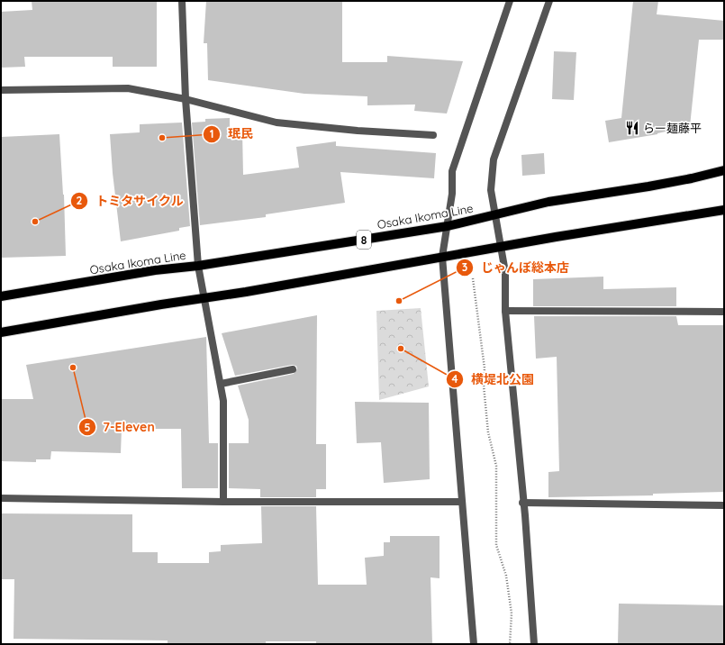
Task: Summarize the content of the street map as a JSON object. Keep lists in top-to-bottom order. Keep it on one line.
{"streets":{"main road":["Osaka Ikoma Line","8"]},"places":{"restaurant":["らー麺藤平"],"other":["珉民","トミタサイクル","じゃんぼ総本店","横堤北公園","7-Eleven"]}}
